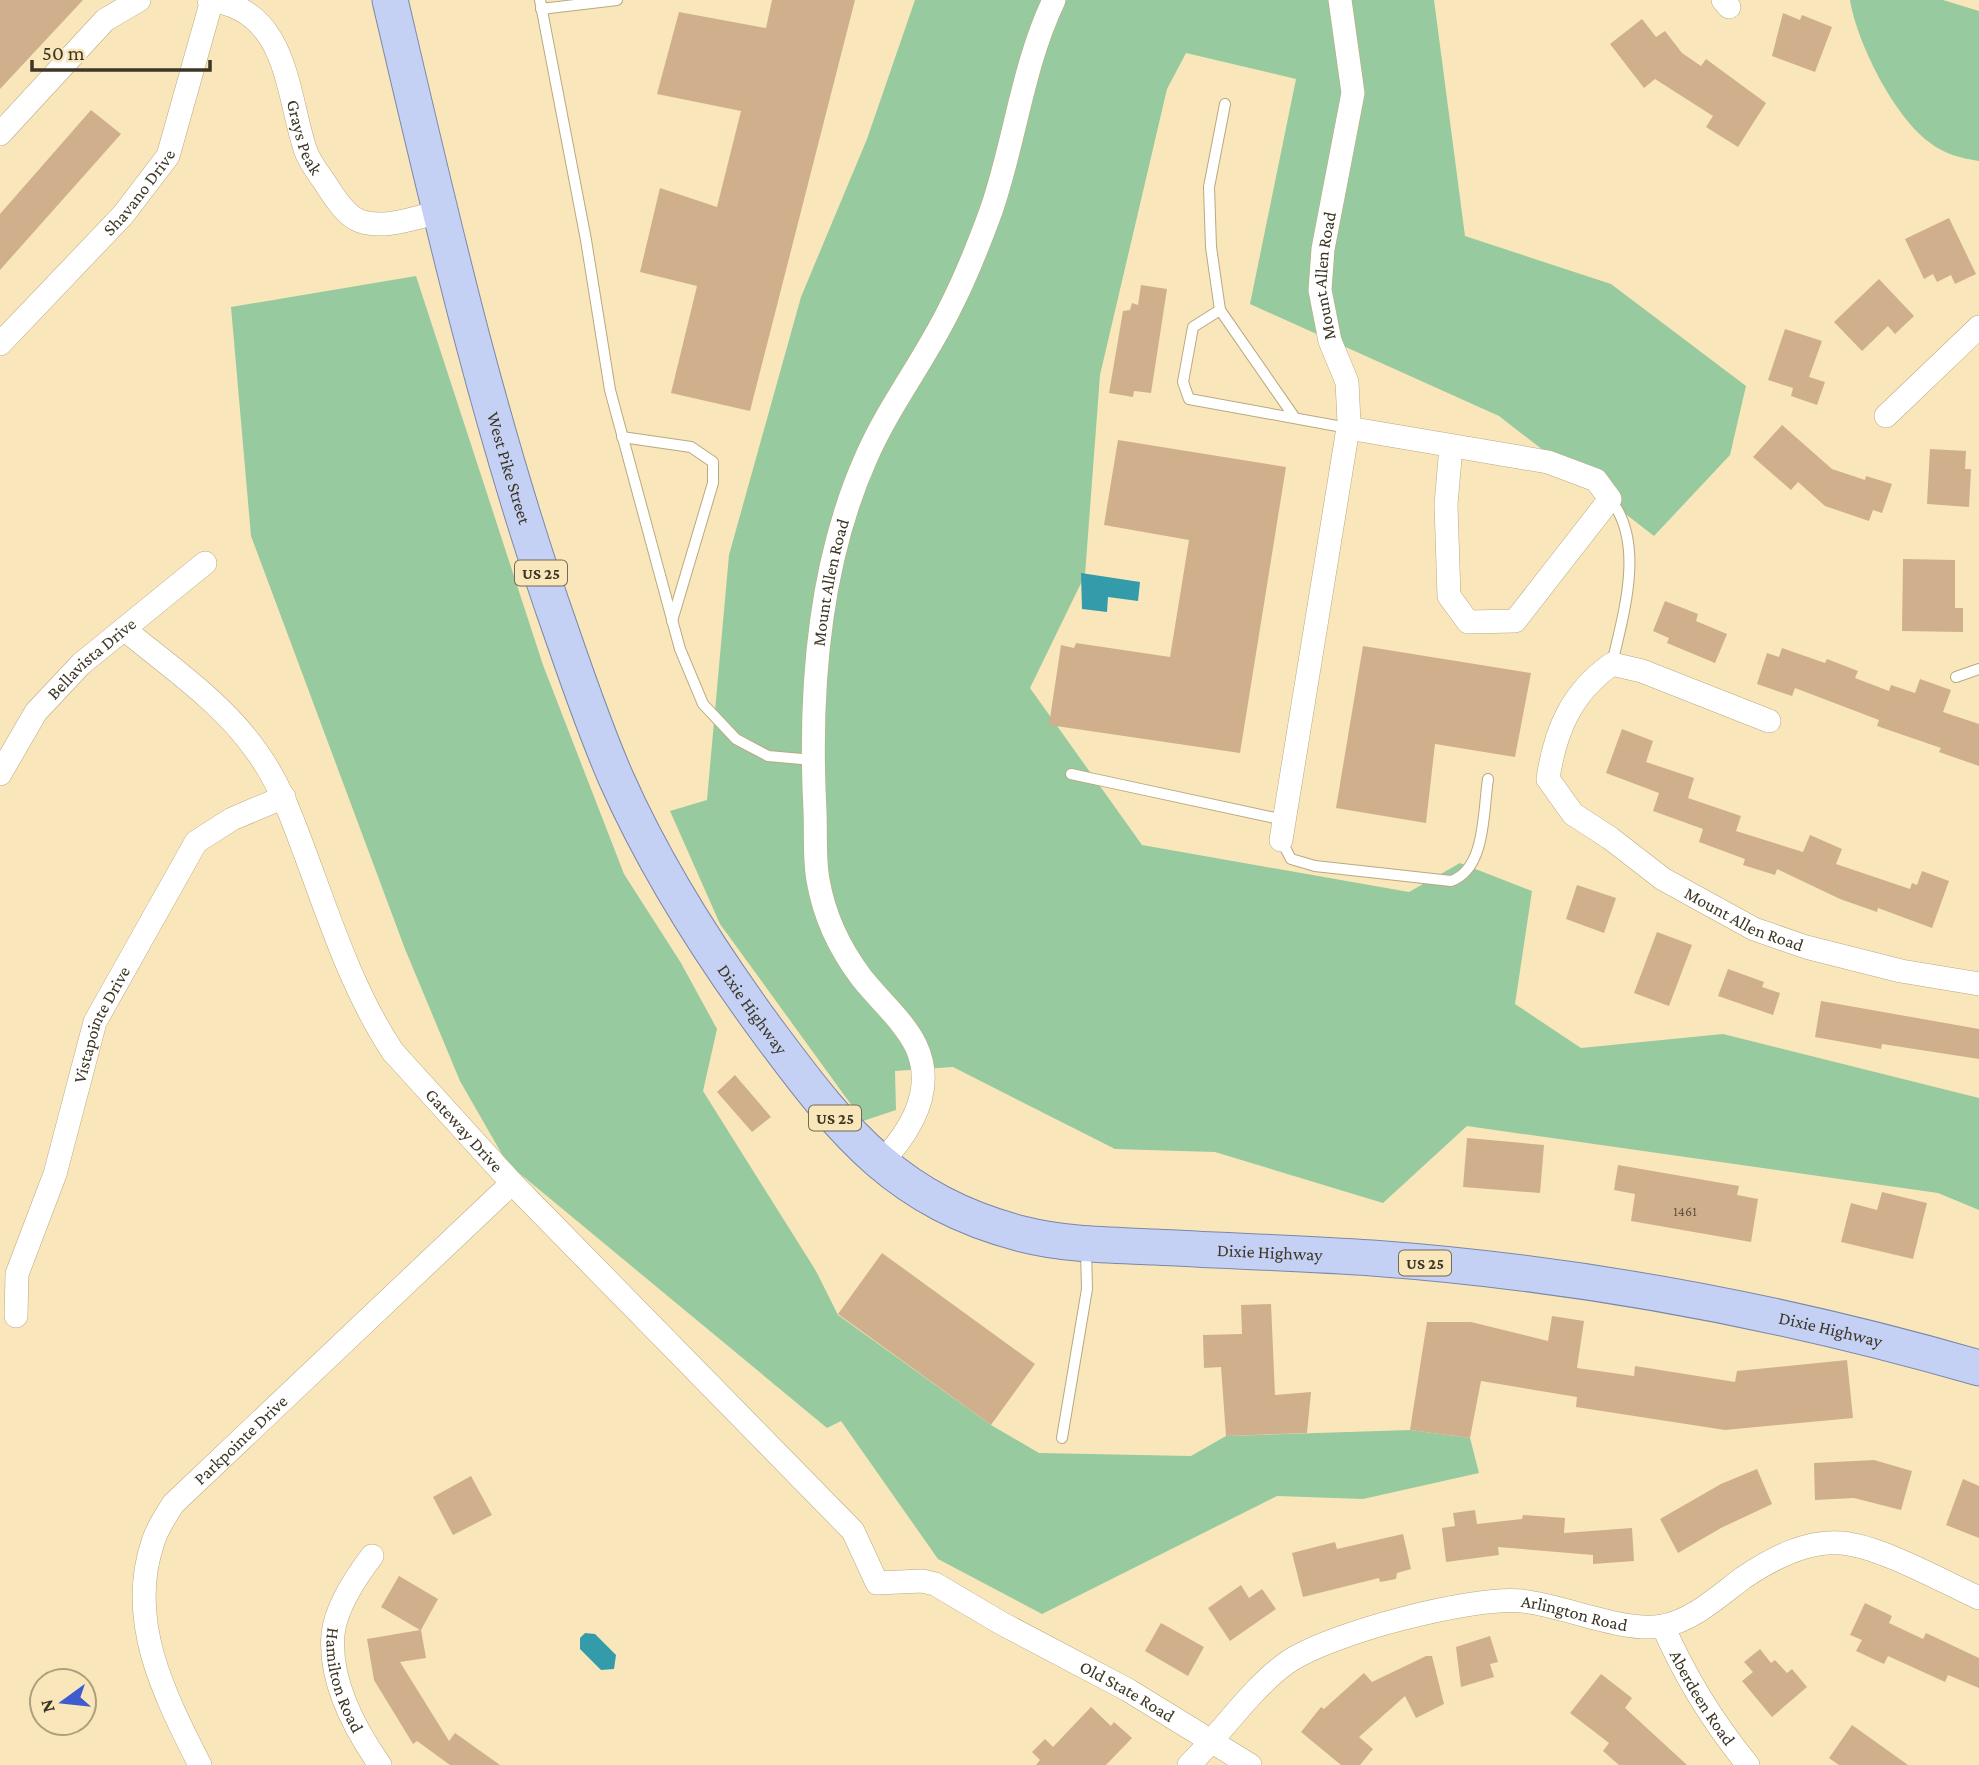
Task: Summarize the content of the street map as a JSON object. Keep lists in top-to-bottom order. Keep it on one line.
{"streets":{"main road":["West Pike Street","US 25","Dixie Highway"],"street":["Grays Peak","Shavano Drive","Mount Allen Road","Bellavista Drive","Vistapointe Drive","Gateway Drive","Parkpointe Drive","Arlington Road","Hamilton Road","Old State Road","Aberdeen Road"]},"crossings":[["Grays Peak","Shavano Drive"],["Grays Peak","West Pike Street"],["Mount Allen Road","Dixie Highway"],["West Pike Street","Dixie Highway"],["Bellavista Drive","Gateway Drive"],["Vistapointe Drive","Gateway Drive"],["Gateway Drive","Parkpointe Drive"],["Gateway Drive","Old State Road"],["Arlington Road","Old State Road"],["Arlington Road","Aberdeen Road"]],"house_numbers":["1461"],"scale_bar":"50 m","north":"left"}
